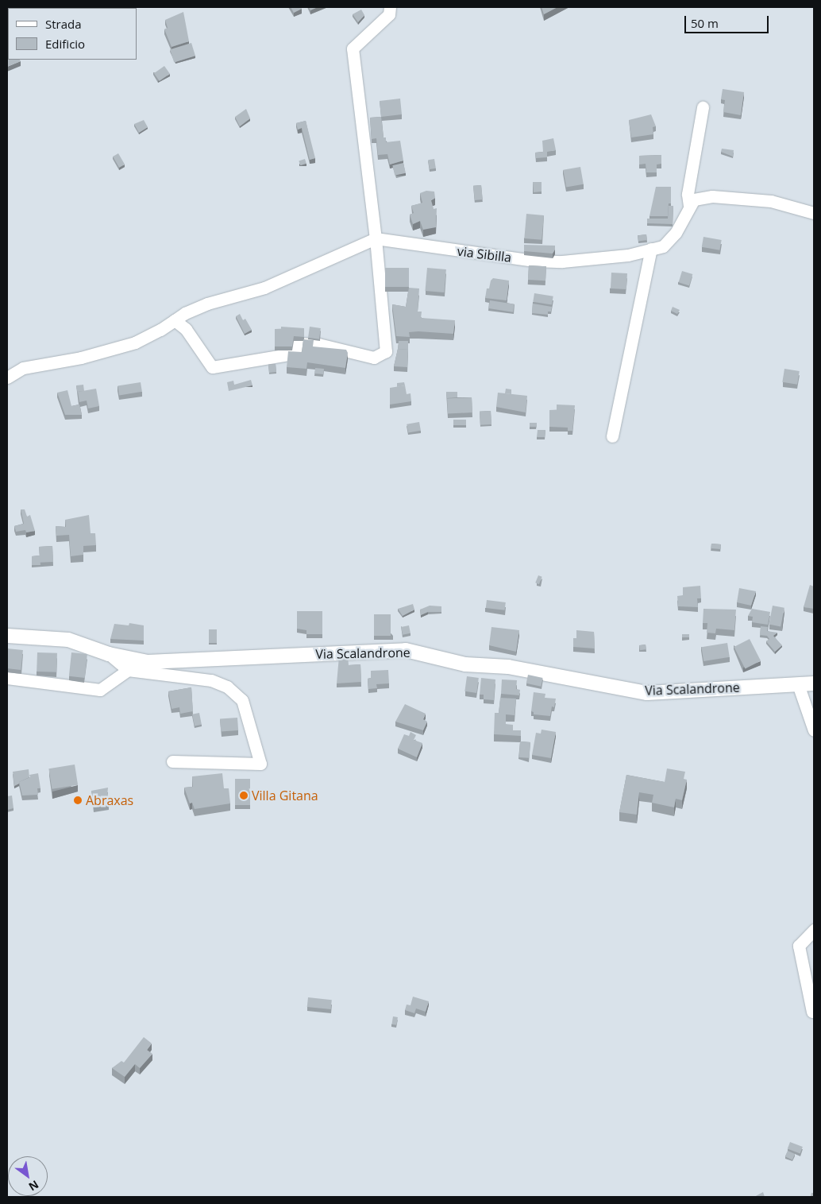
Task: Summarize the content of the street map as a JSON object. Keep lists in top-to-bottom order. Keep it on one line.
{"streets":{"street":["via Sibilla","Via Scalandrone"]},"places":["Villa Gitana","Abraxas"],"legend":["Strada","Edificio"],"scale_bar":"50 m","north":"bottom right"}
